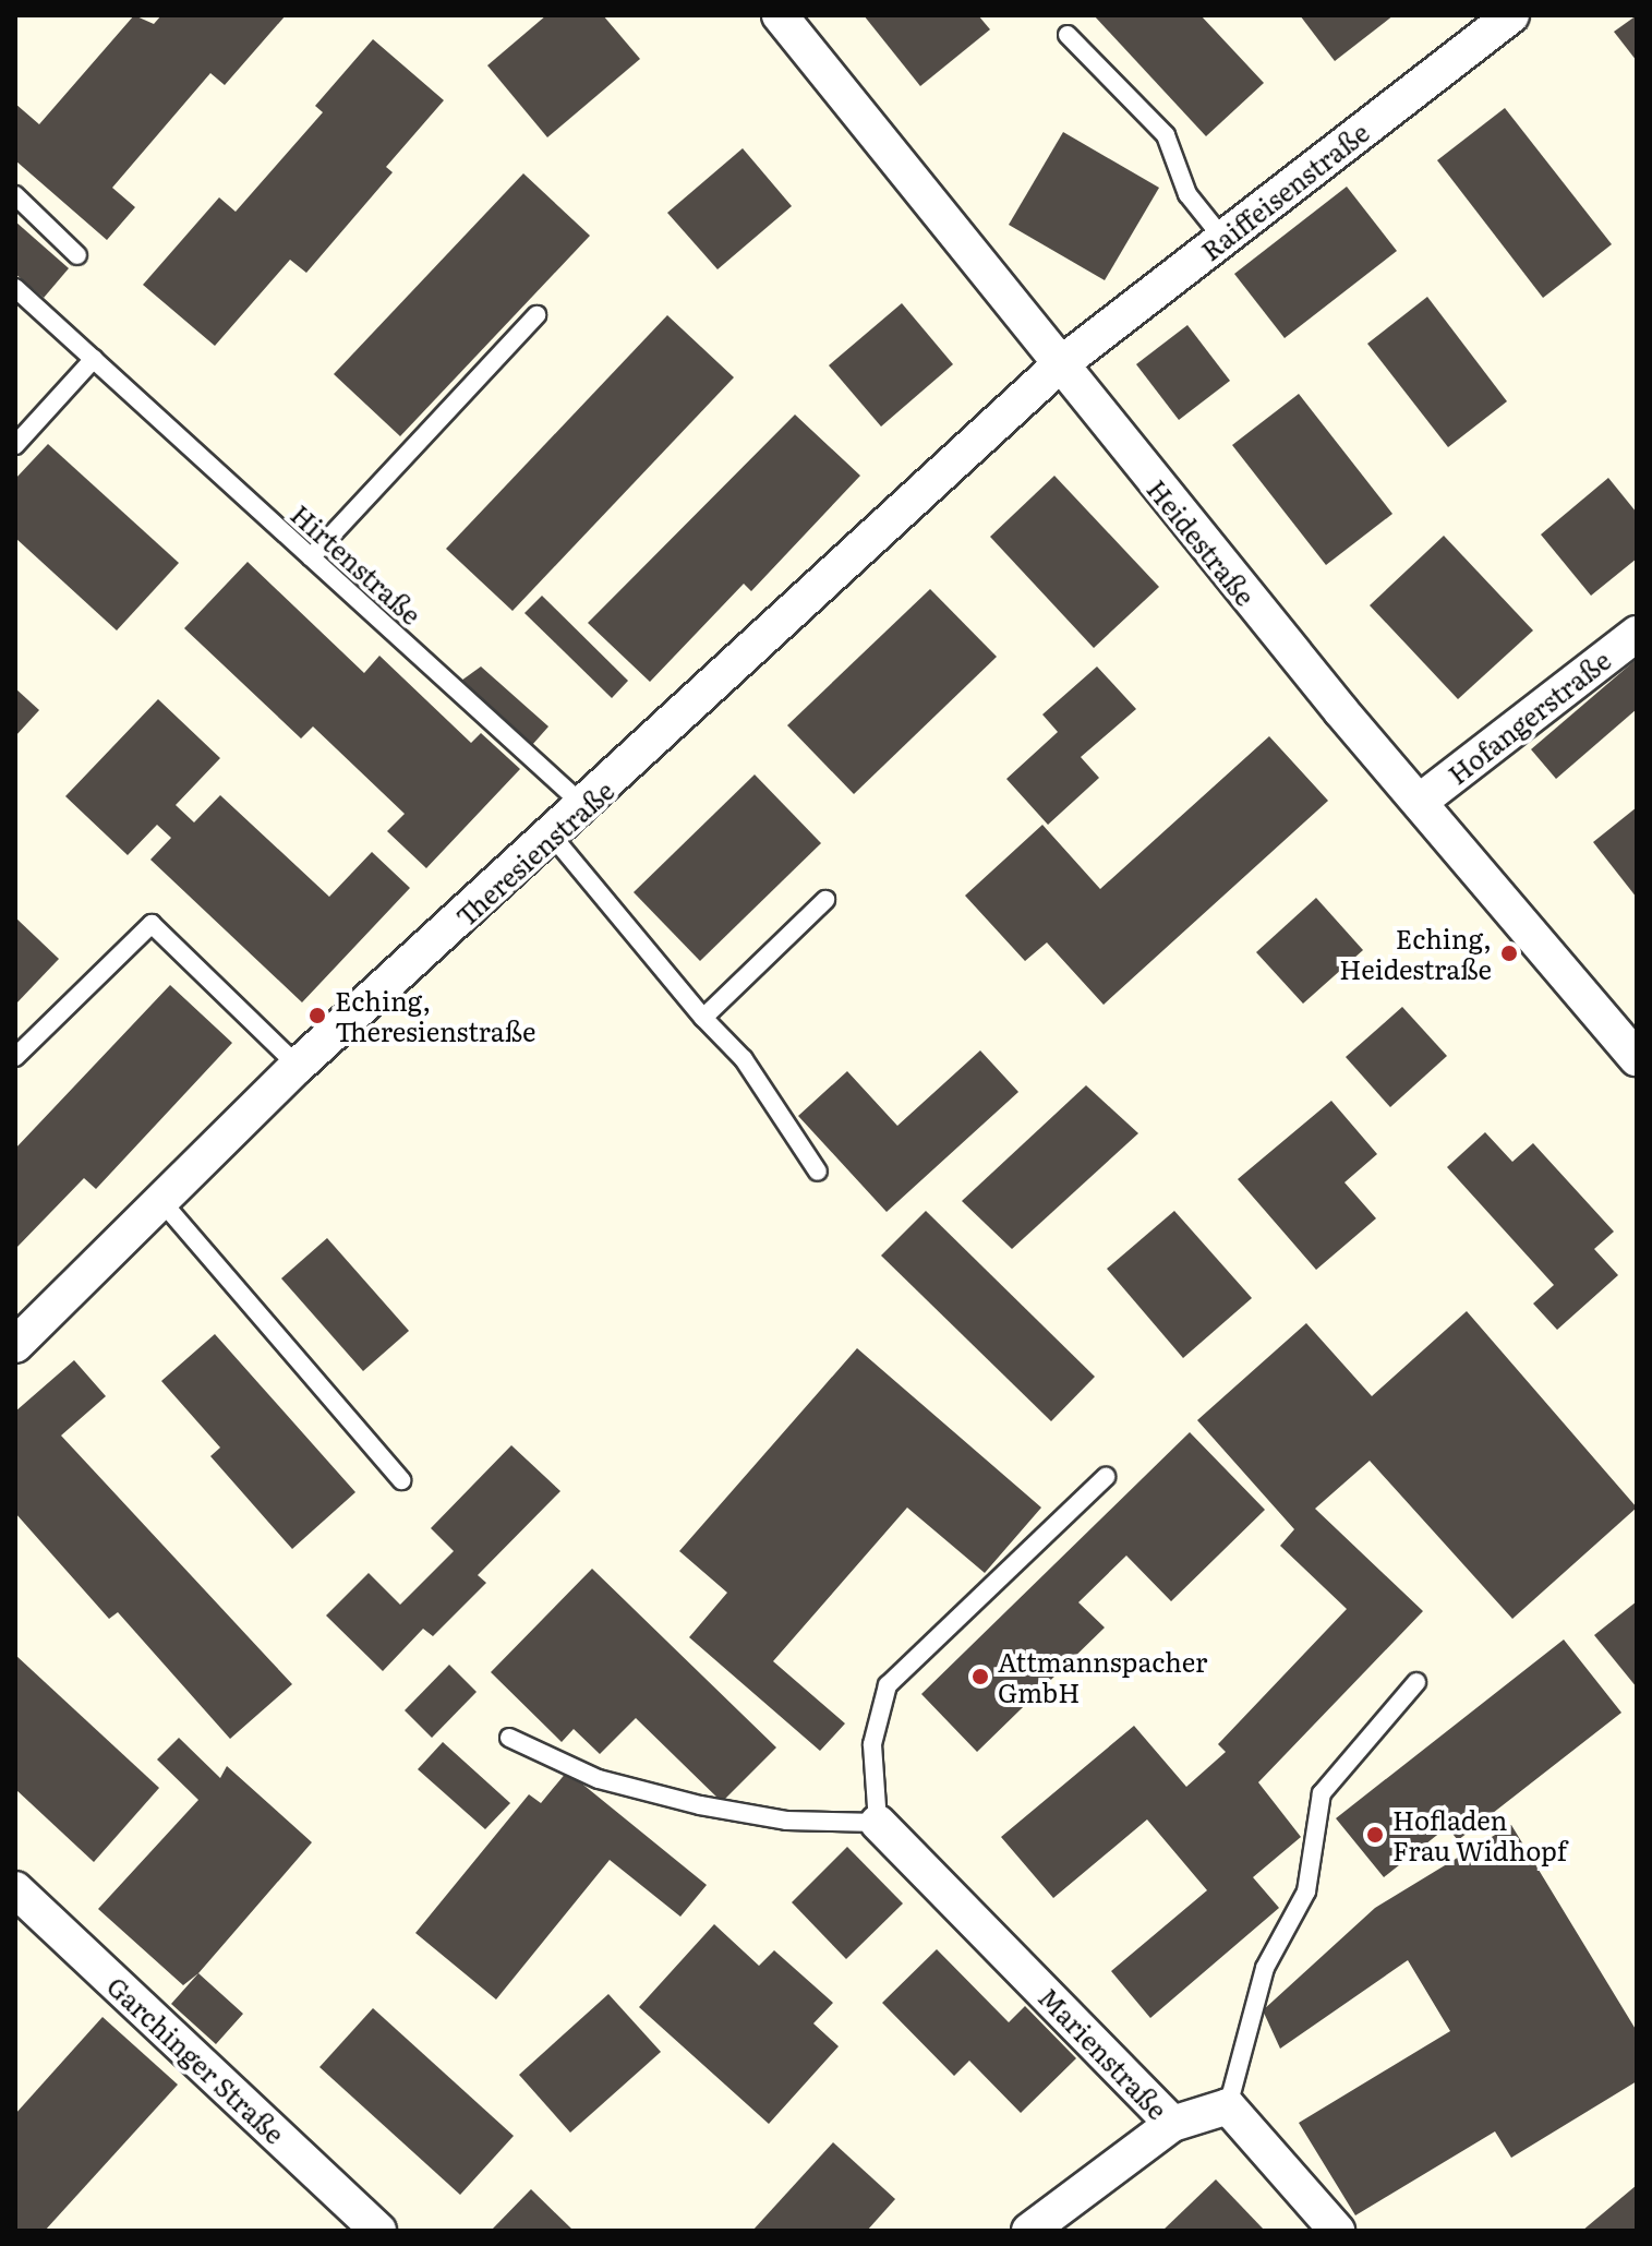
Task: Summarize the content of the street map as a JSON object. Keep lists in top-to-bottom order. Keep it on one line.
{"streets":{"street":["Raiffeisenstraße","Heidestraße","Hofangerstraße","Theresienstraße","Marienstraße","Garchinger Straße"],"lane":["Hirtenstraße"]},"crossings":[["Raiffeisenstraße","Heidestraße"],["Raiffeisenstraße","Theresienstraße"],["Heidestraße","Hofangerstraße"],["Heidestraße","Theresienstraße"],["Hirtenstraße","Theresienstraße"]],"places":["Eching, Heidestraße","Eching, Theresienstraße","Attmannspacher GmbH","Hofladen Frau Widhopf"]}
